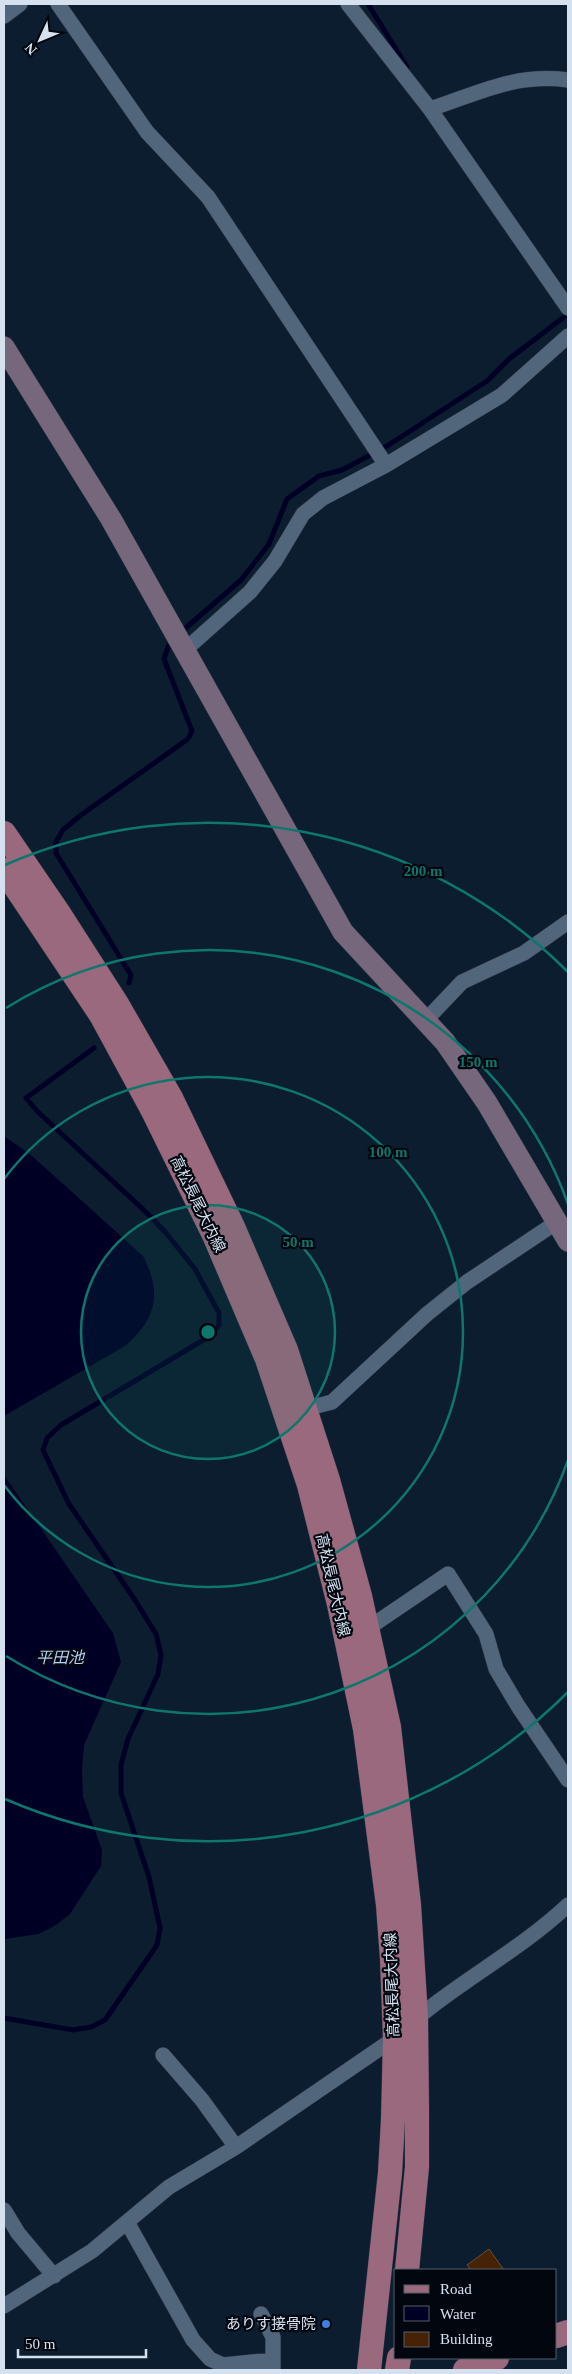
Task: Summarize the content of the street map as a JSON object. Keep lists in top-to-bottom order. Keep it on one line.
{"streets":{"main road":["高松長尾大内線"]},"water":["平田池"],"places":["ありす接骨院"],"legend":["Road","Water","Building"],"scale_bar":"50 m","north":"bottom left","rings":["200 m","150 m","100 m","50 m"]}
